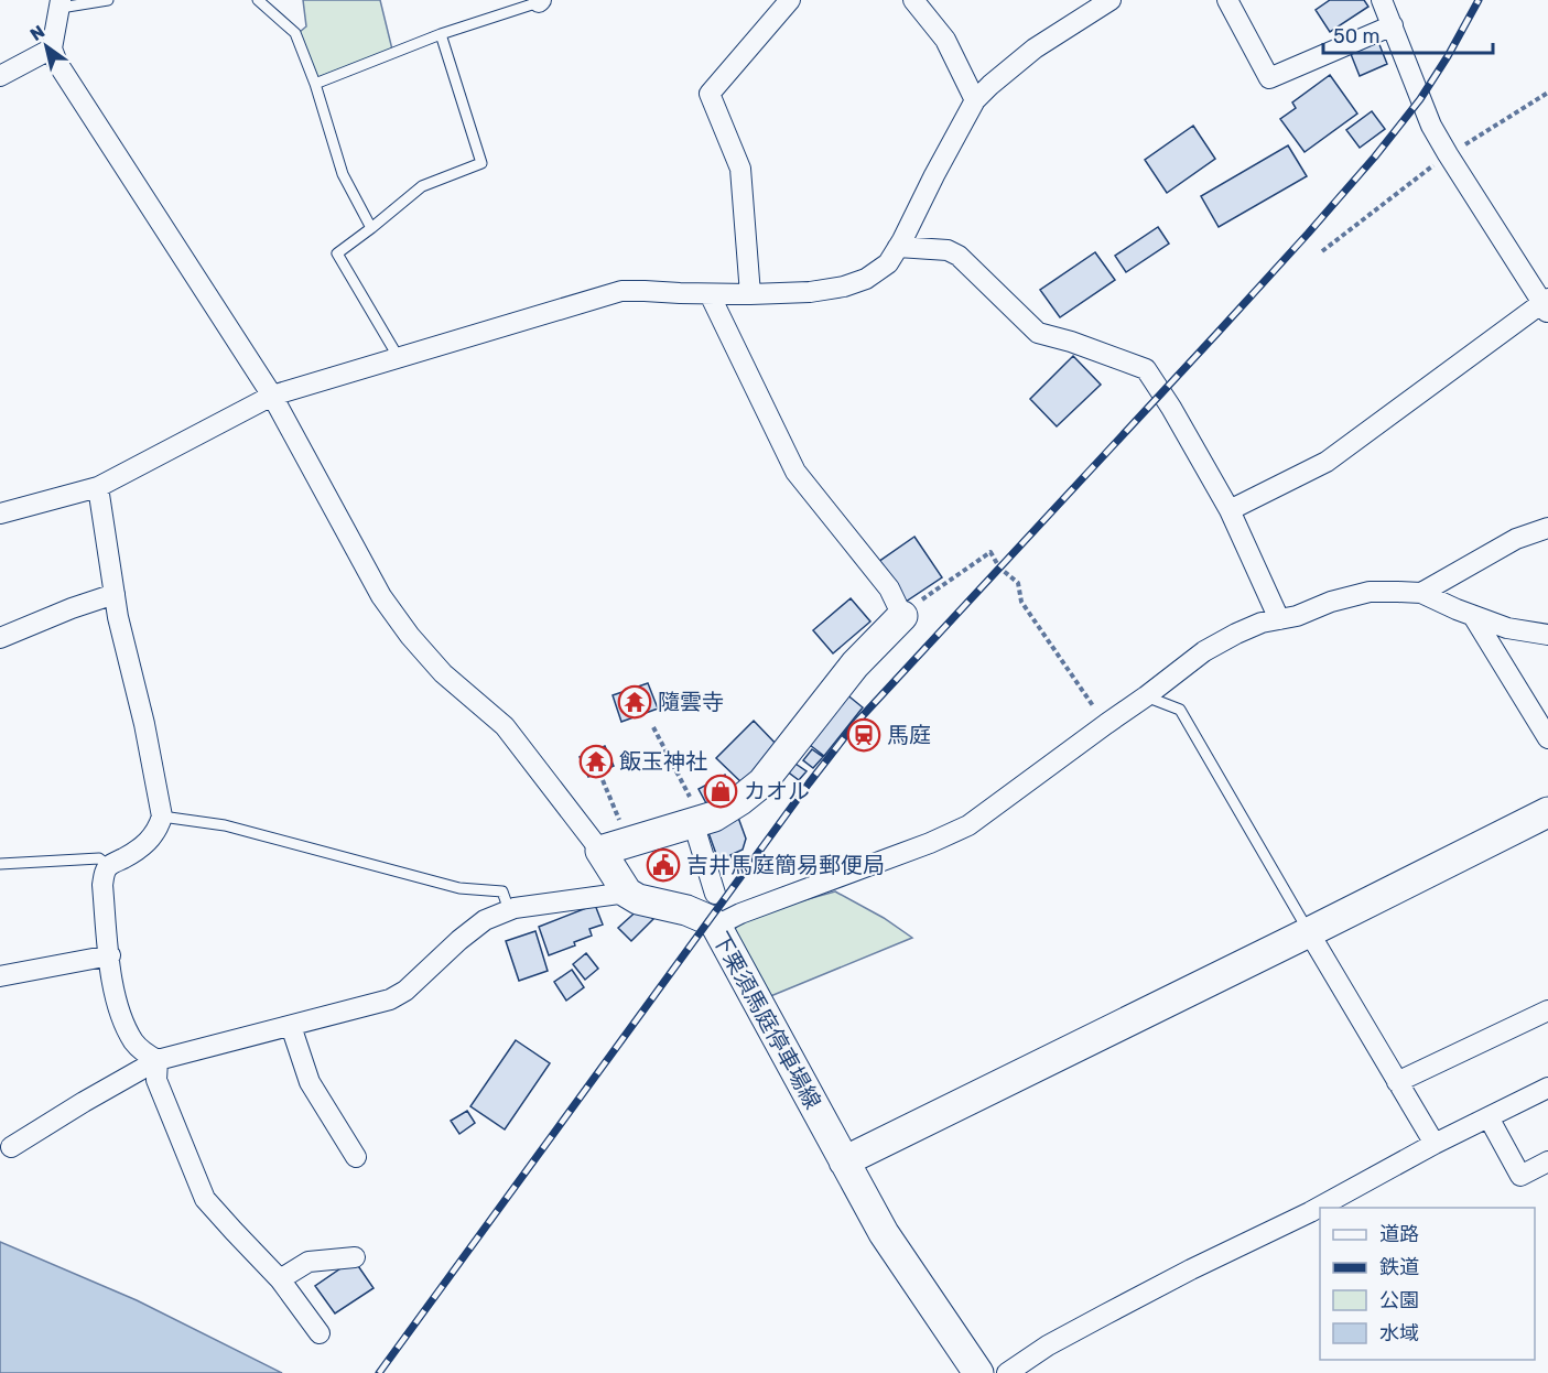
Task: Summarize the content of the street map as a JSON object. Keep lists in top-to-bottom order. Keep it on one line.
{"streets":{"main road":["下栗須馬庭停車場線"]},"places":{"temple":["隨雲寺","飯玉神社"],"station":["馬庭"],"shop":["カオル"],"public building":["吉井馬庭簡易郵便局"]},"legend":["道路","鉄道","公園","水域"],"scale_bar":"50 m","north":"top left"}
